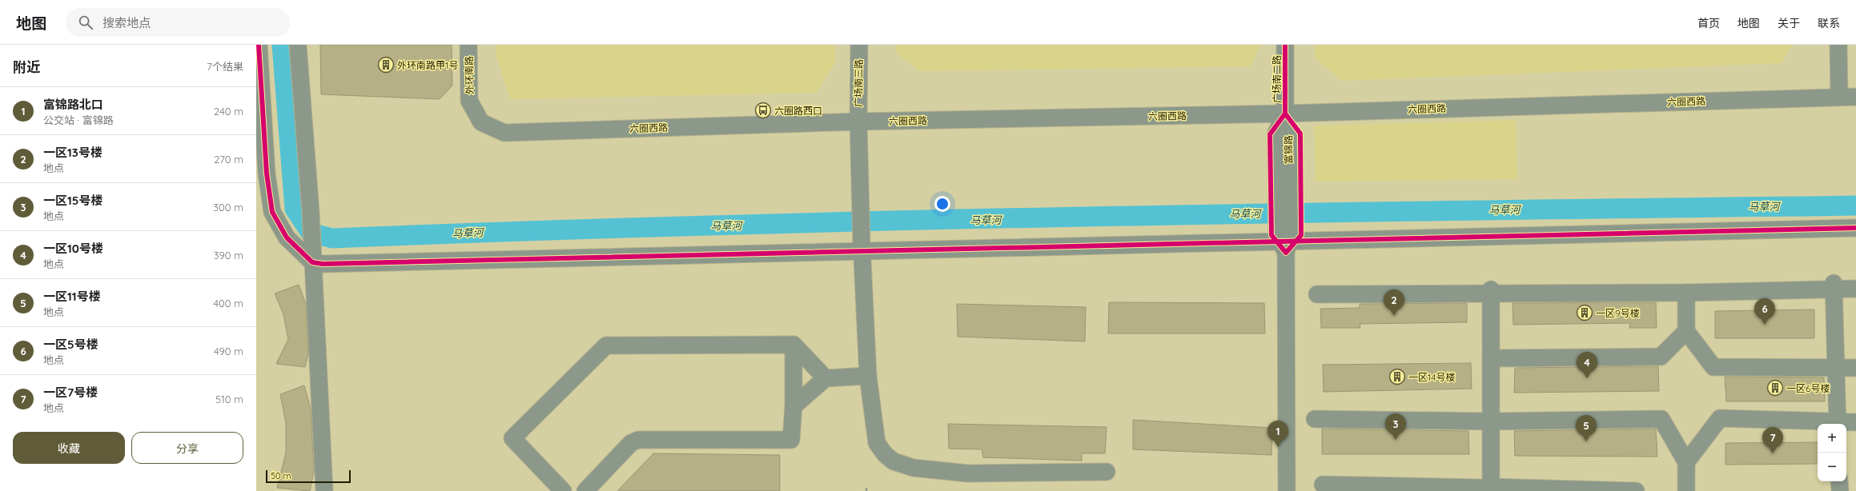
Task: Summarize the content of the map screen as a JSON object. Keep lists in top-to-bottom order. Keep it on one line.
{"streets":{"street":["外环南路","广场南二路","广场南三路","六圈西路","富锦路"]},"crossings":[["外环南路","六圈西路"],["广场南二路","六圈西路"],["广场南二路","富锦路"],["广场南三路","六圈西路"],["六圈西路","富锦路"]],"water":["马草河"],"places":{"building":["外环南路甲1号","一区9号楼","一区14号楼","一区6号楼"],"bus stop":["六圈路西口"]},"scale_bar":"50 m","page":{"header":"地图","search":"搜索地点","nav":["首页","地图","关于","联系"],"heading":["附近","7个结果"],"list":[{"mark":"1","name":"富锦路北口","note":"公交站 · 富锦路","value":"240 m"},{"mark":"2","name":"一区13号楼","note":"地点","value":"270 m"},{"mark":"3","name":"一区15号楼","note":"地点","value":"300 m"},{"mark":"4","name":"一区10号楼","note":"地点","value":"390 m"},{"mark":"5","name":"一区11号楼","note":"地点","value":"400 m"},{"mark":"6","name":"一区5号楼","note":"地点","value":"490 m"},{"mark":"7","name":"一区7号楼","note":"地点","value":"510 m"}],"pins":["2","6","4","3","5","1","7"],"buttons":["收藏","分享"],"map_buttons":["+","−"],"scale":"50 m"}}
